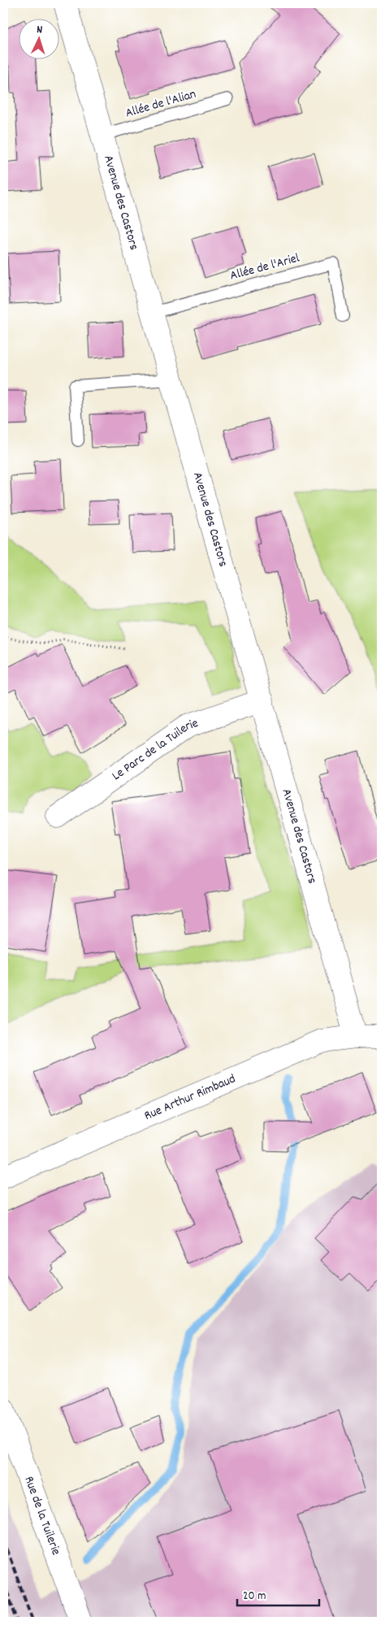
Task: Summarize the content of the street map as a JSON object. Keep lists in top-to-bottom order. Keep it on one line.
{"streets":{"street":["Avenue des Castors","Le Parc de la Tuilerie","Rue Arthur Rimbaud","Rue de la Tuilerie"],"lane":["Allée de l'Alian","Allée de l'Ariel"]},"crossings":[["Allée de l'Alian","Avenue des Castors"],["Avenue des Castors","Allée de l'Ariel"],["Avenue des Castors","Le Parc de la Tuilerie"],["Avenue des Castors","Rue Arthur Rimbaud"]],"scale_bar":"20 m","north":"top"}
